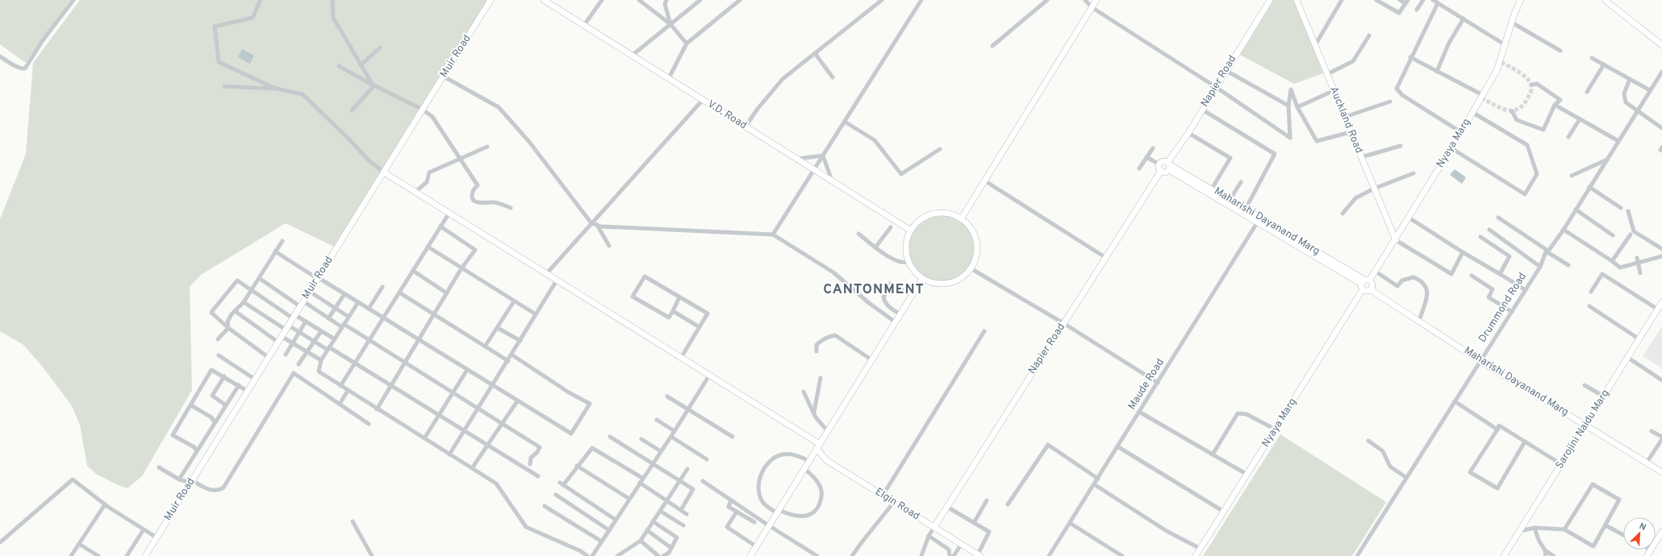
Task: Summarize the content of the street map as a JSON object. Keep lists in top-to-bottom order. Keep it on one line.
{"streets":{"street":["Muir Road","Napier Road","V.D. Road","Auckland Road","Nyaya Marg","Maharishi Dayanand Marg","Drummond Road","Maude Road","Sarojini Naidu Marg","Elgin Road"]},"crossings":[["Muir Road","Elgin Road"],["Napier Road","Maharishi Dayanand Marg"],["Napier Road","Elgin Road"],["Auckland Road","Nyaya Marg"],["Nyaya Marg","Maharishi Dayanand Marg"],["Maharishi Dayanand Marg","Drummond Road"],["Maharishi Dayanand Marg","Maude Road"],["Maharishi Dayanand Marg","Sarojini Naidu Marg"]],"districts":["CANTONMENT"],"north":"top right"}
